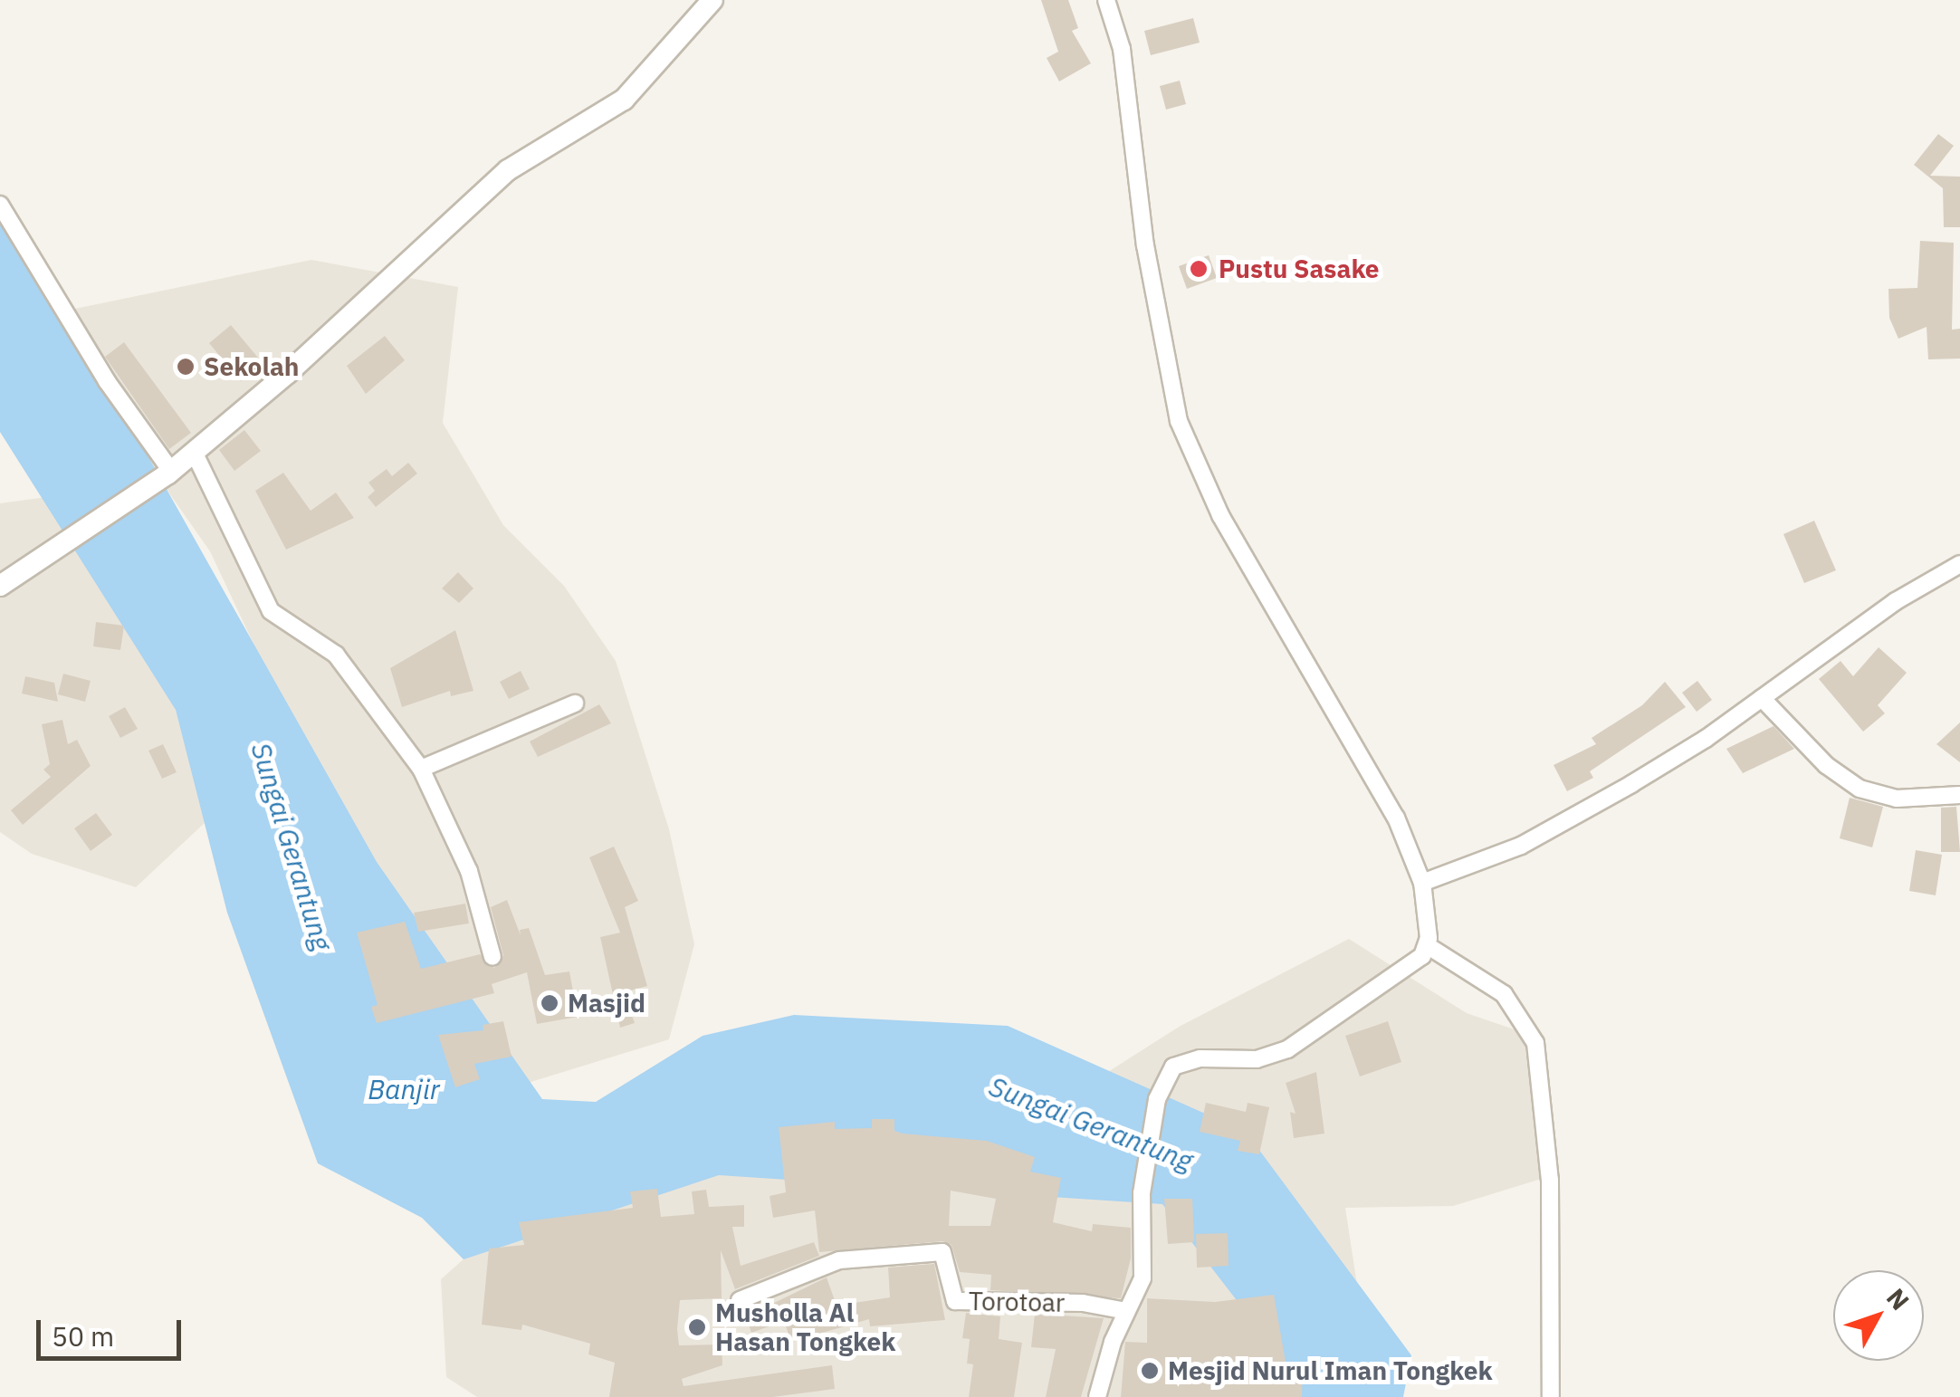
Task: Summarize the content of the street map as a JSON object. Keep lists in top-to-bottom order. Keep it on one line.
{"streets":{"street":["Torotoar"]},"water":["Sungai Gerantung","Banjir"],"places":["Pustu Sasake","Sekolah","Masjid","Musholla Al Hasan Tongkek","Mesjid Nurul Iman Tongkek"],"scale_bar":"50 m","north":"top right"}
